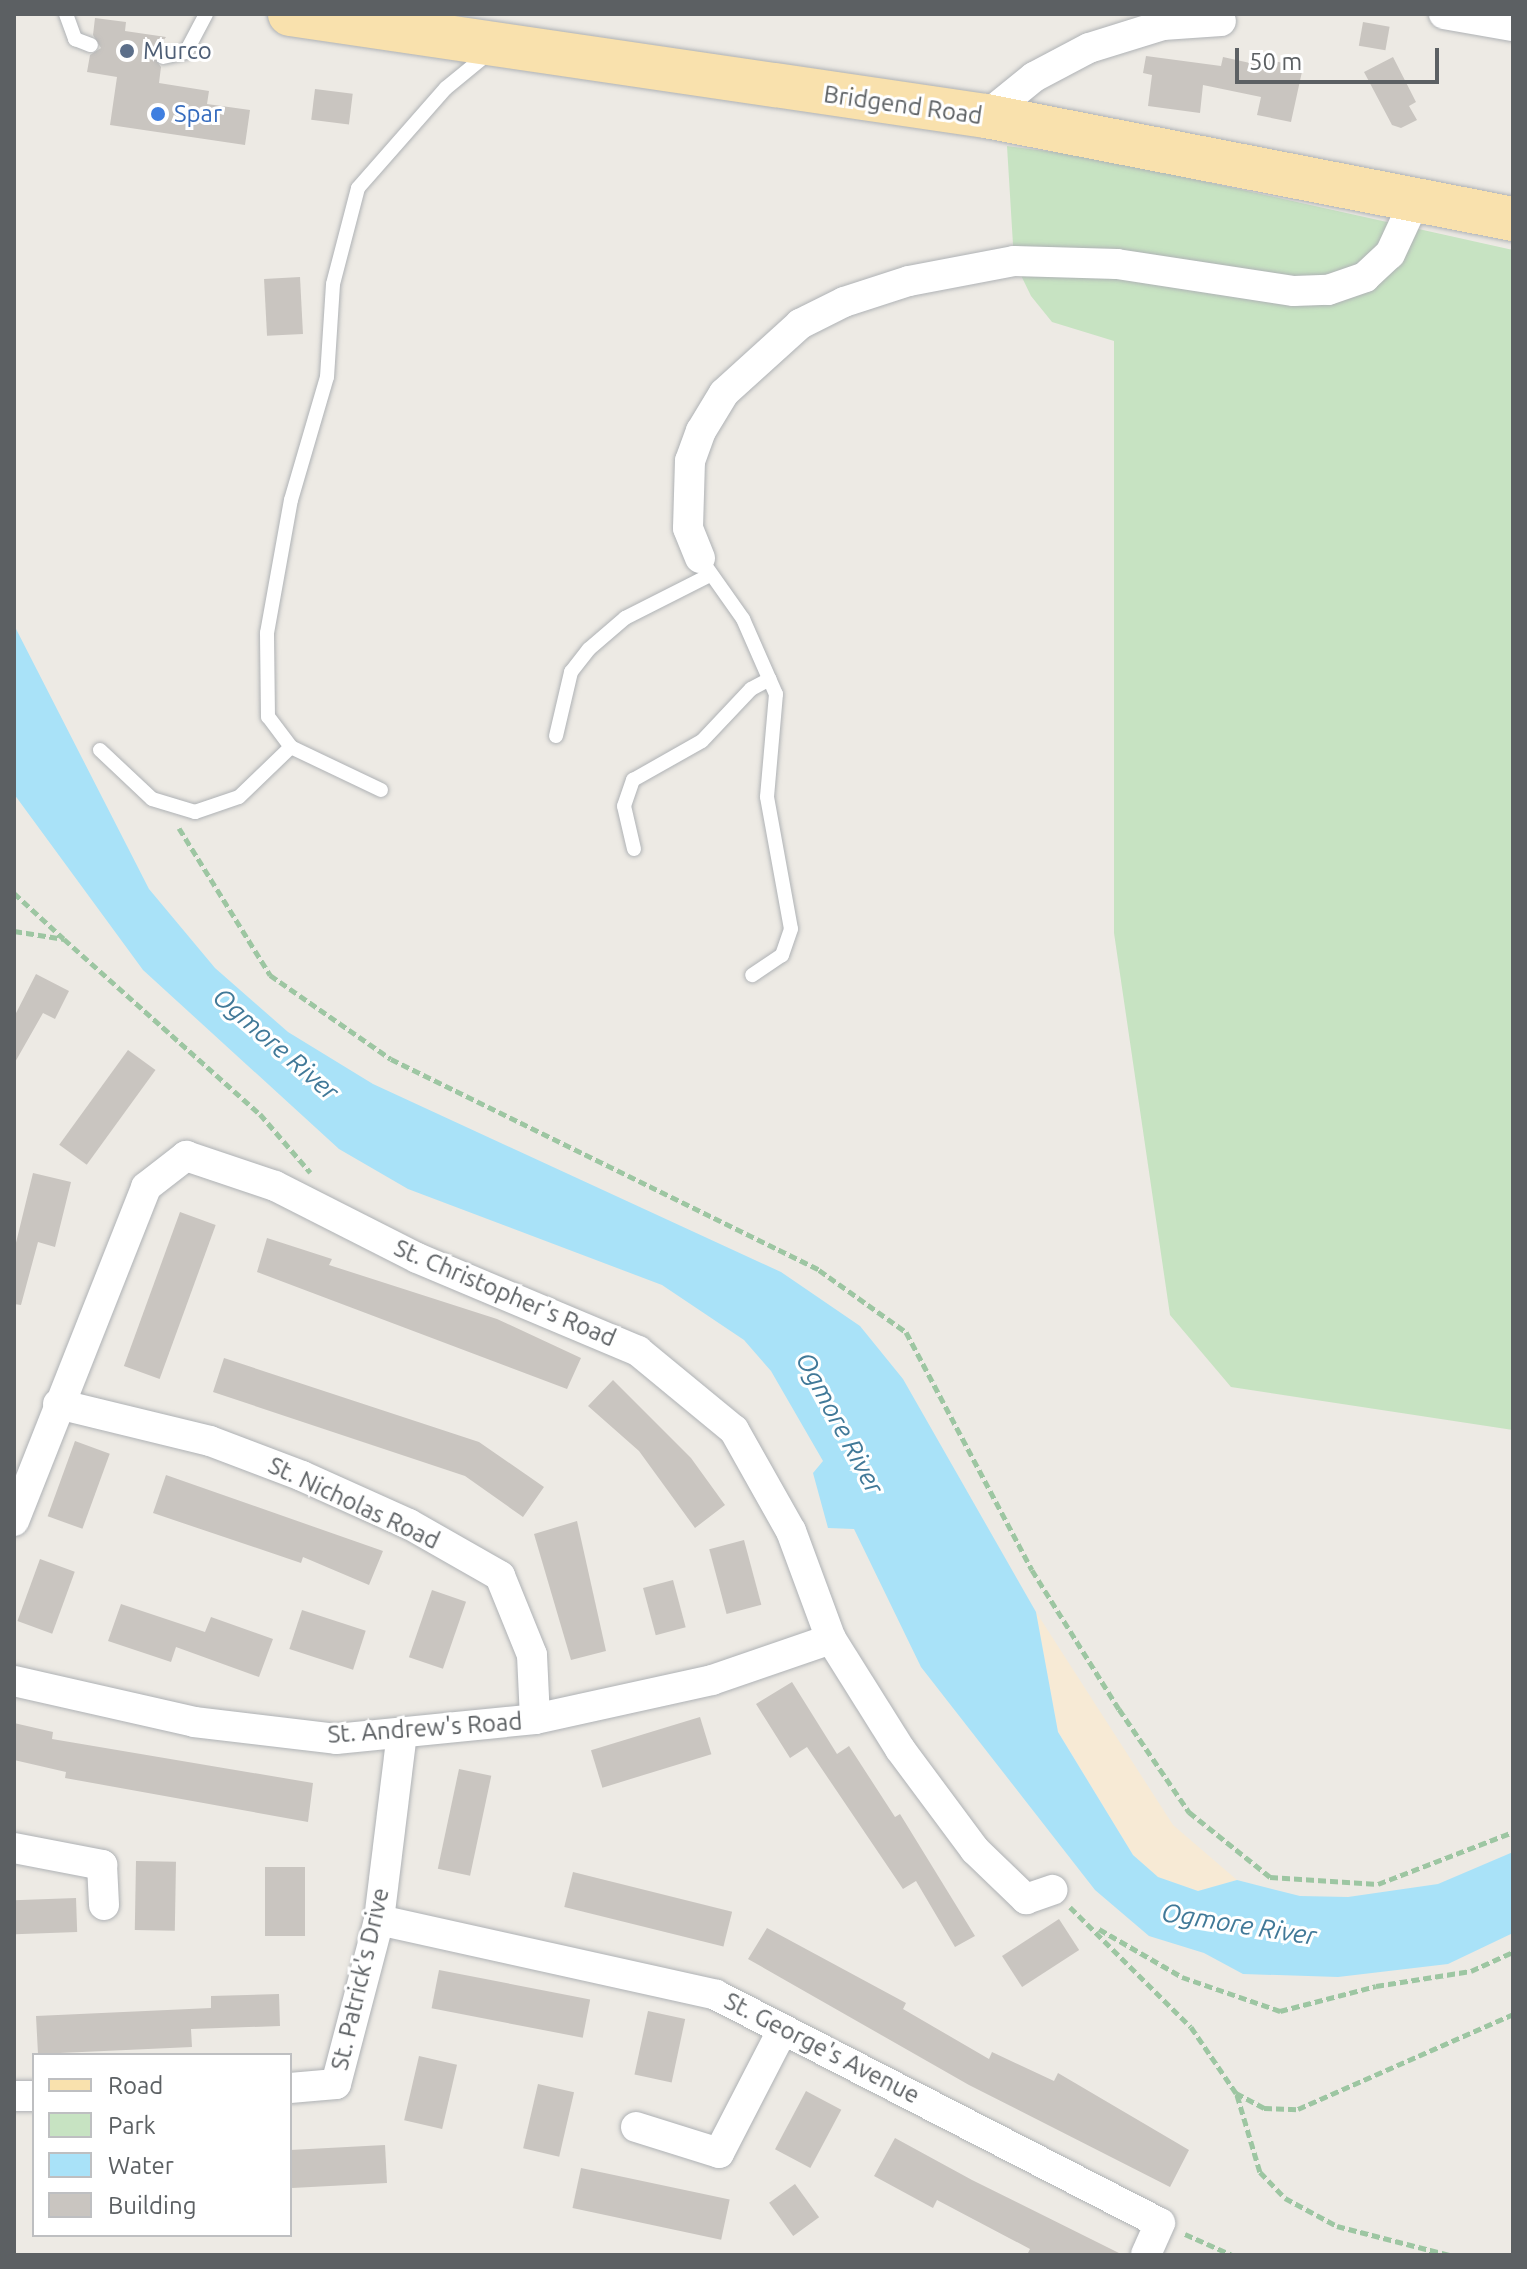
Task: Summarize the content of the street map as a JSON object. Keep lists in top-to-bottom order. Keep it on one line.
{"streets":{"main road":["Bridgend Road"],"street":["St. Christopher's Road","St. Nicholas Road","St. Andrew's Road","St. Patrick's Drive","St. George's Avenue"]},"crossings":[["St. Christopher's Road","St. Nicholas Road"],["St. Christopher's Road","St. Andrew's Road"],["St. Nicholas Road","St. Andrew's Road"],["St. Andrew's Road","St. Patrick's Drive"],["St. Patrick's Drive","St. George's Avenue"]],"water":["Ogmore River"],"places":["Murco","Spar"],"legend":["Road","Park","Water","Building"],"scale_bar":"50 m"}
